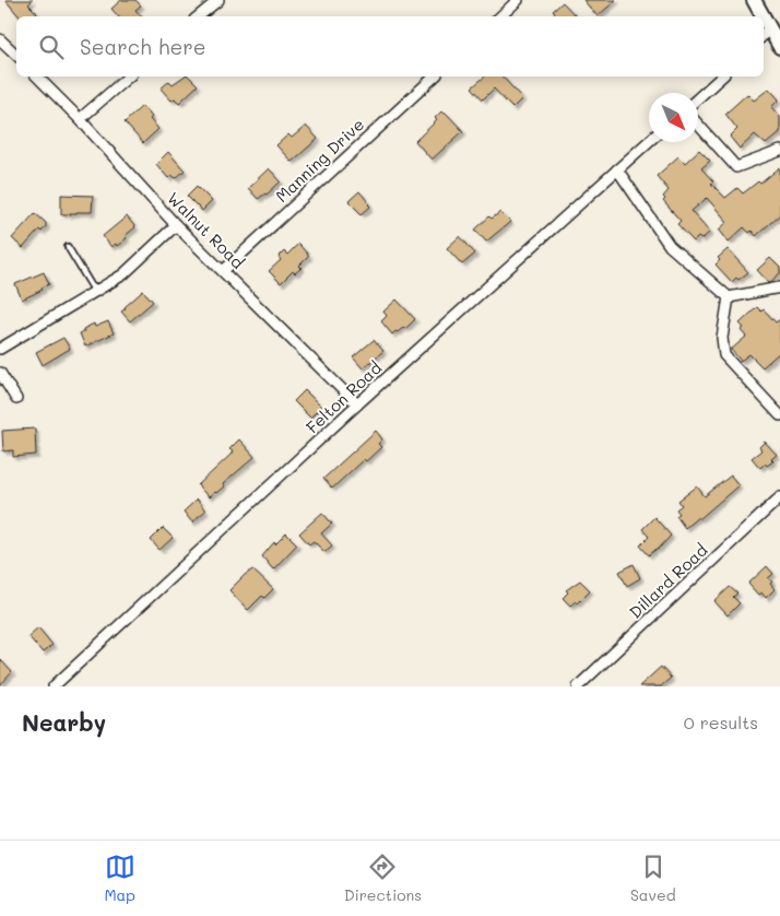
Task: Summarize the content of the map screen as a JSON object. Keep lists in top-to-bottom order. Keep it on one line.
{"streets":{"street":["Manning Drive","Walnut Road","Felton Road","Dillard Road"]},"crossings":[["Manning Drive","Walnut Road"],["Walnut Road","Felton Road"]],"north":"bottom right","page":{"search":"Search here","heading":["Nearby","0 results"],"nav":["Map","Directions","Saved"]}}
